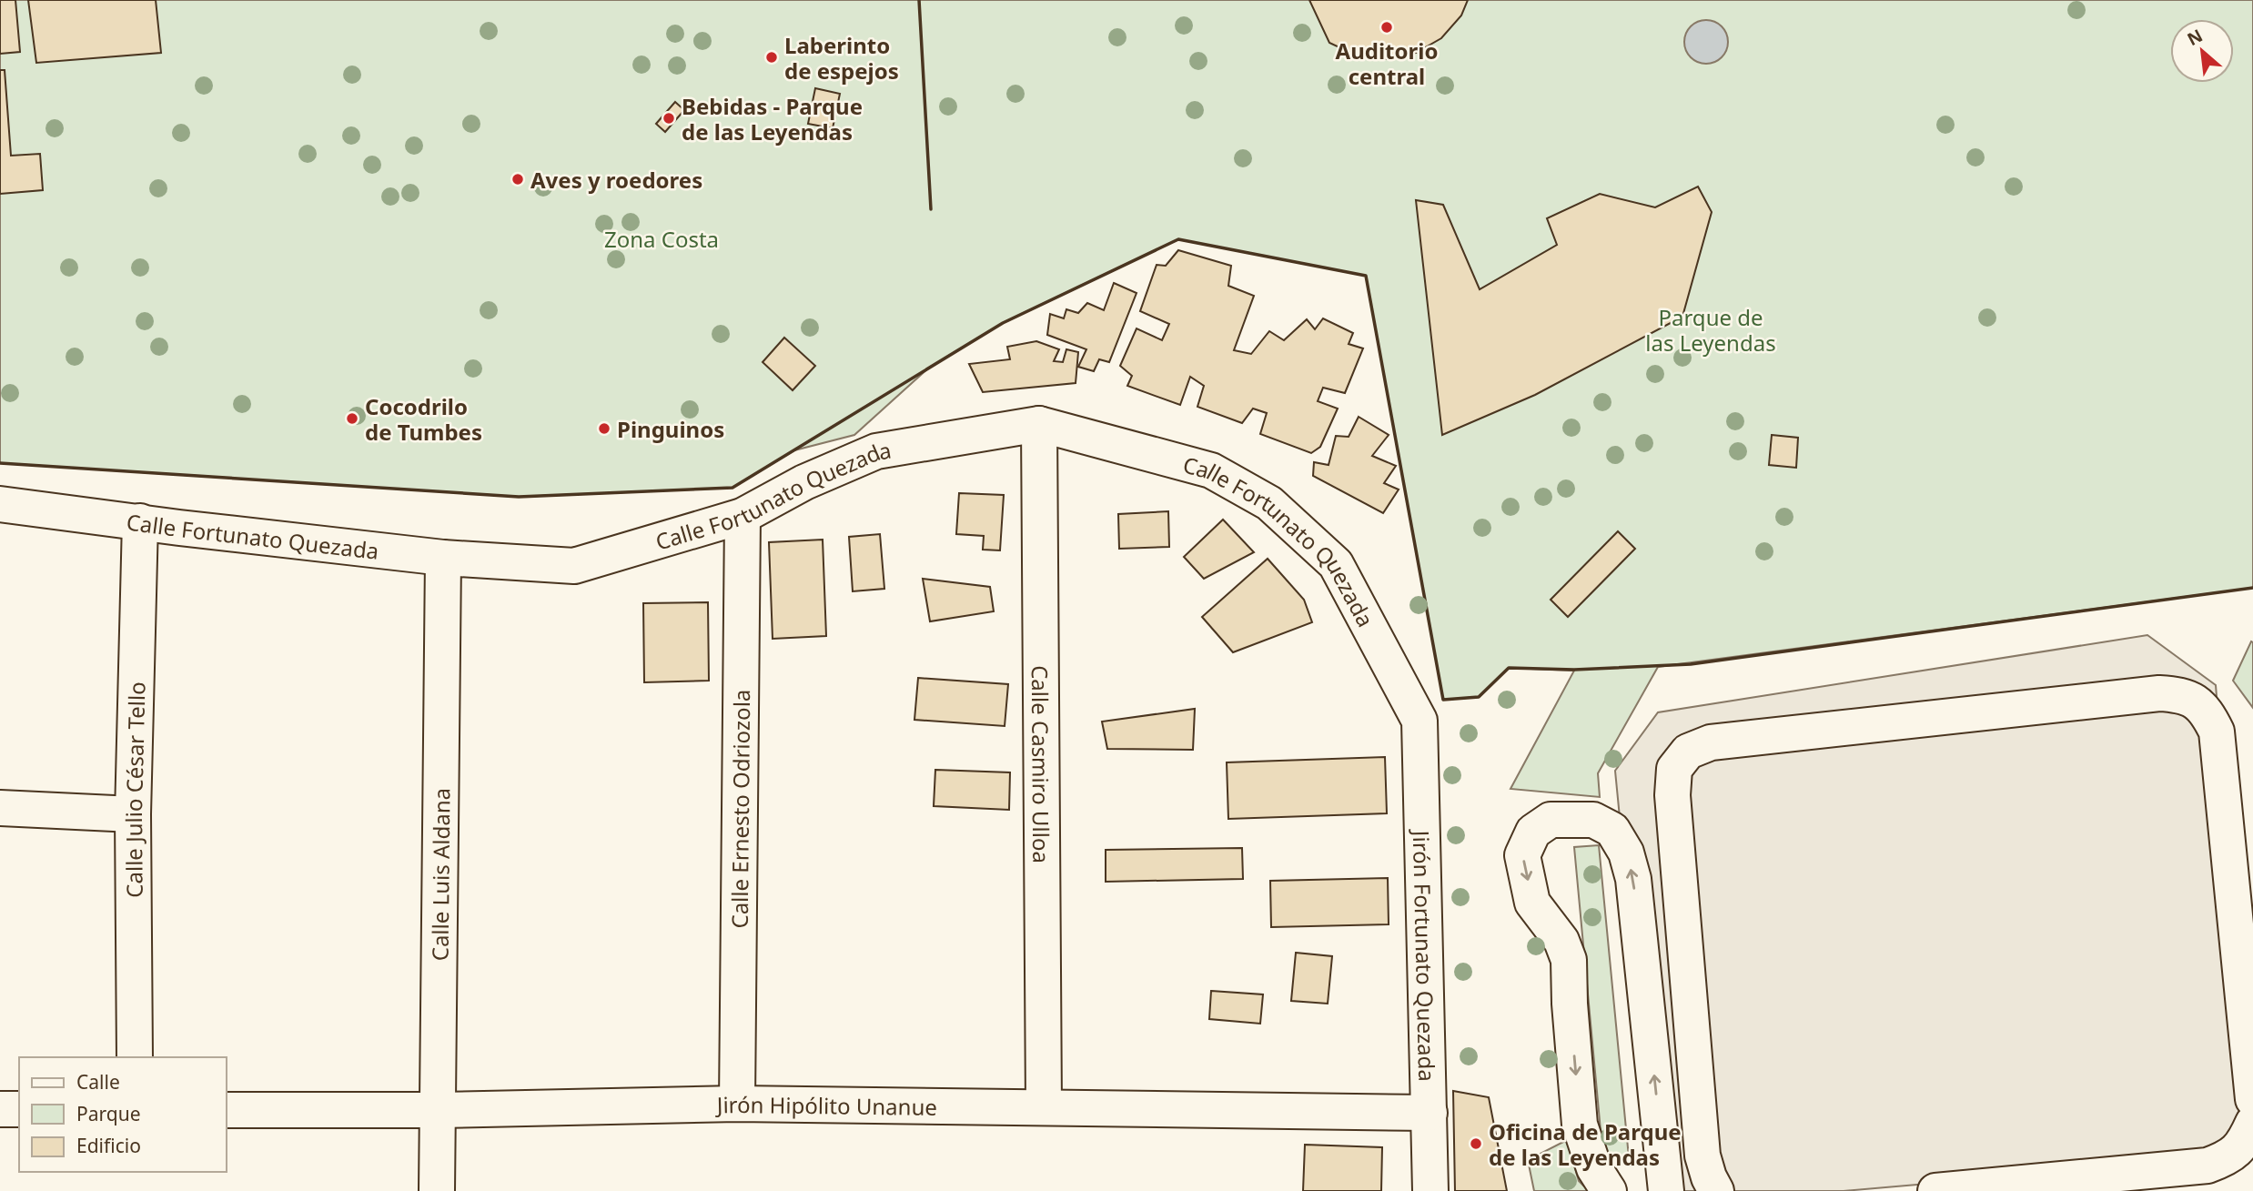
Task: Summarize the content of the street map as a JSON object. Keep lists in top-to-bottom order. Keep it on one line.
{"streets":{"street":["Calle Fortunato Quezada","Calle Casmiro Ulloa","Calle Julio César Tello","Calle Ernesto Odriozola","Calle Luis Aldana","Jirón Fortunato Quezada","Jirón Hipólito Unanue"]},"crossings":[["Calle Fortunato Quezada","Calle Casmiro Ulloa"],["Calle Fortunato Quezada","Calle Julio César Tello"],["Calle Fortunato Quezada","Calle Ernesto Odriozola"],["Calle Fortunato Quezada","Calle Luis Aldana"],["Calle Fortunato Quezada","Jirón Fortunato Quezada"],["Calle Casmiro Ulloa","Jirón Hipólito Unanue"],["Calle Ernesto Odriozola","Jirón Hipólito Unanue"],["Calle Luis Aldana","Jirón Hipólito Unanue"],["Jirón Fortunato Quezada","Jirón Hipólito Unanue"]],"parks":["Zona Costa","Parque de las Leyendas"],"places":["Auditorio central","Laberinto de espejos","Bebidas - Parque de las Leyendas","Aves y roedores","Cocodrilo de Tumbes","Pinguinos","Oficina de Parque de las Leyendas"],"legend":["Calle","Parque","Edificio"],"north":"top left"}
